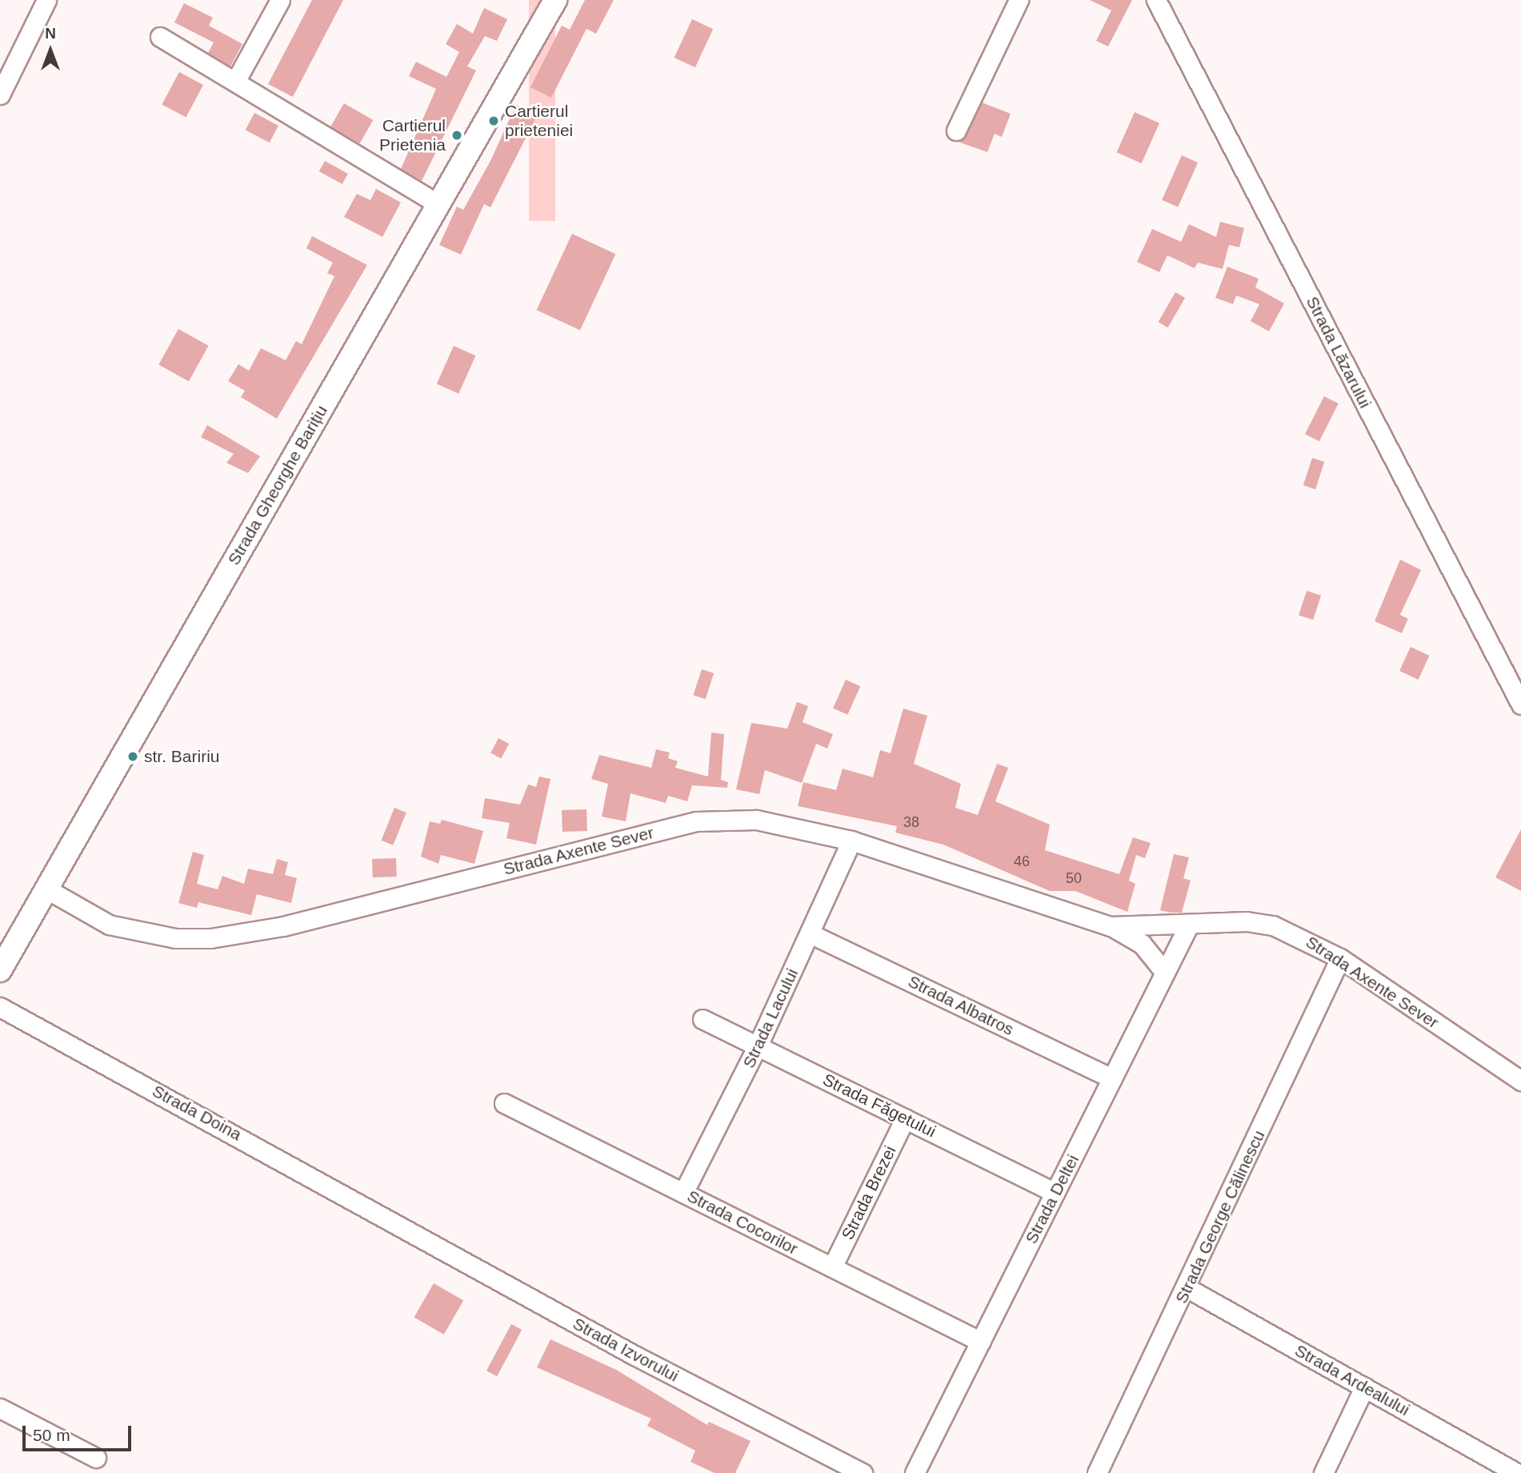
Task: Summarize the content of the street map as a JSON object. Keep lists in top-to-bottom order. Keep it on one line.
{"streets":{"main road":["Strada Gheorghe Barițiu"],"street":["Strada Lăzarului","Strada Axente Sever","Strada Albatros","Strada Lacului","Strada Făgetului","Strada Doina","Strada Brezei","Strada Deltei","Strada George Călinescu","Strada Cocorilor","Strada Izvorului","Strada Ardealului"]},"crossings":[["Strada Gheorghe Barițiu","Strada Axente Sever"],["Strada Axente Sever","Strada Lacului"],["Strada Axente Sever","Strada Deltei"],["Strada Axente Sever","Strada George Călinescu"],["Strada Albatros","Strada Lacului"],["Strada Albatros","Strada Deltei"],["Strada Lacului","Strada Făgetului"],["Strada Lacului","Strada Cocorilor"],["Strada Făgetului","Strada Brezei"],["Strada Făgetului","Strada Deltei"],["Strada Doina","Strada Izvorului"],["Strada Brezei","Strada Cocorilor"],["Strada Deltei","Strada Cocorilor"],["Strada George Călinescu","Strada Ardealului"]],"places":["Cartierul prieteniei","Cartierul Prietenia","str. Baririu"],"house_numbers":["38","46","50"],"scale_bar":"50 m","north":"top"}
